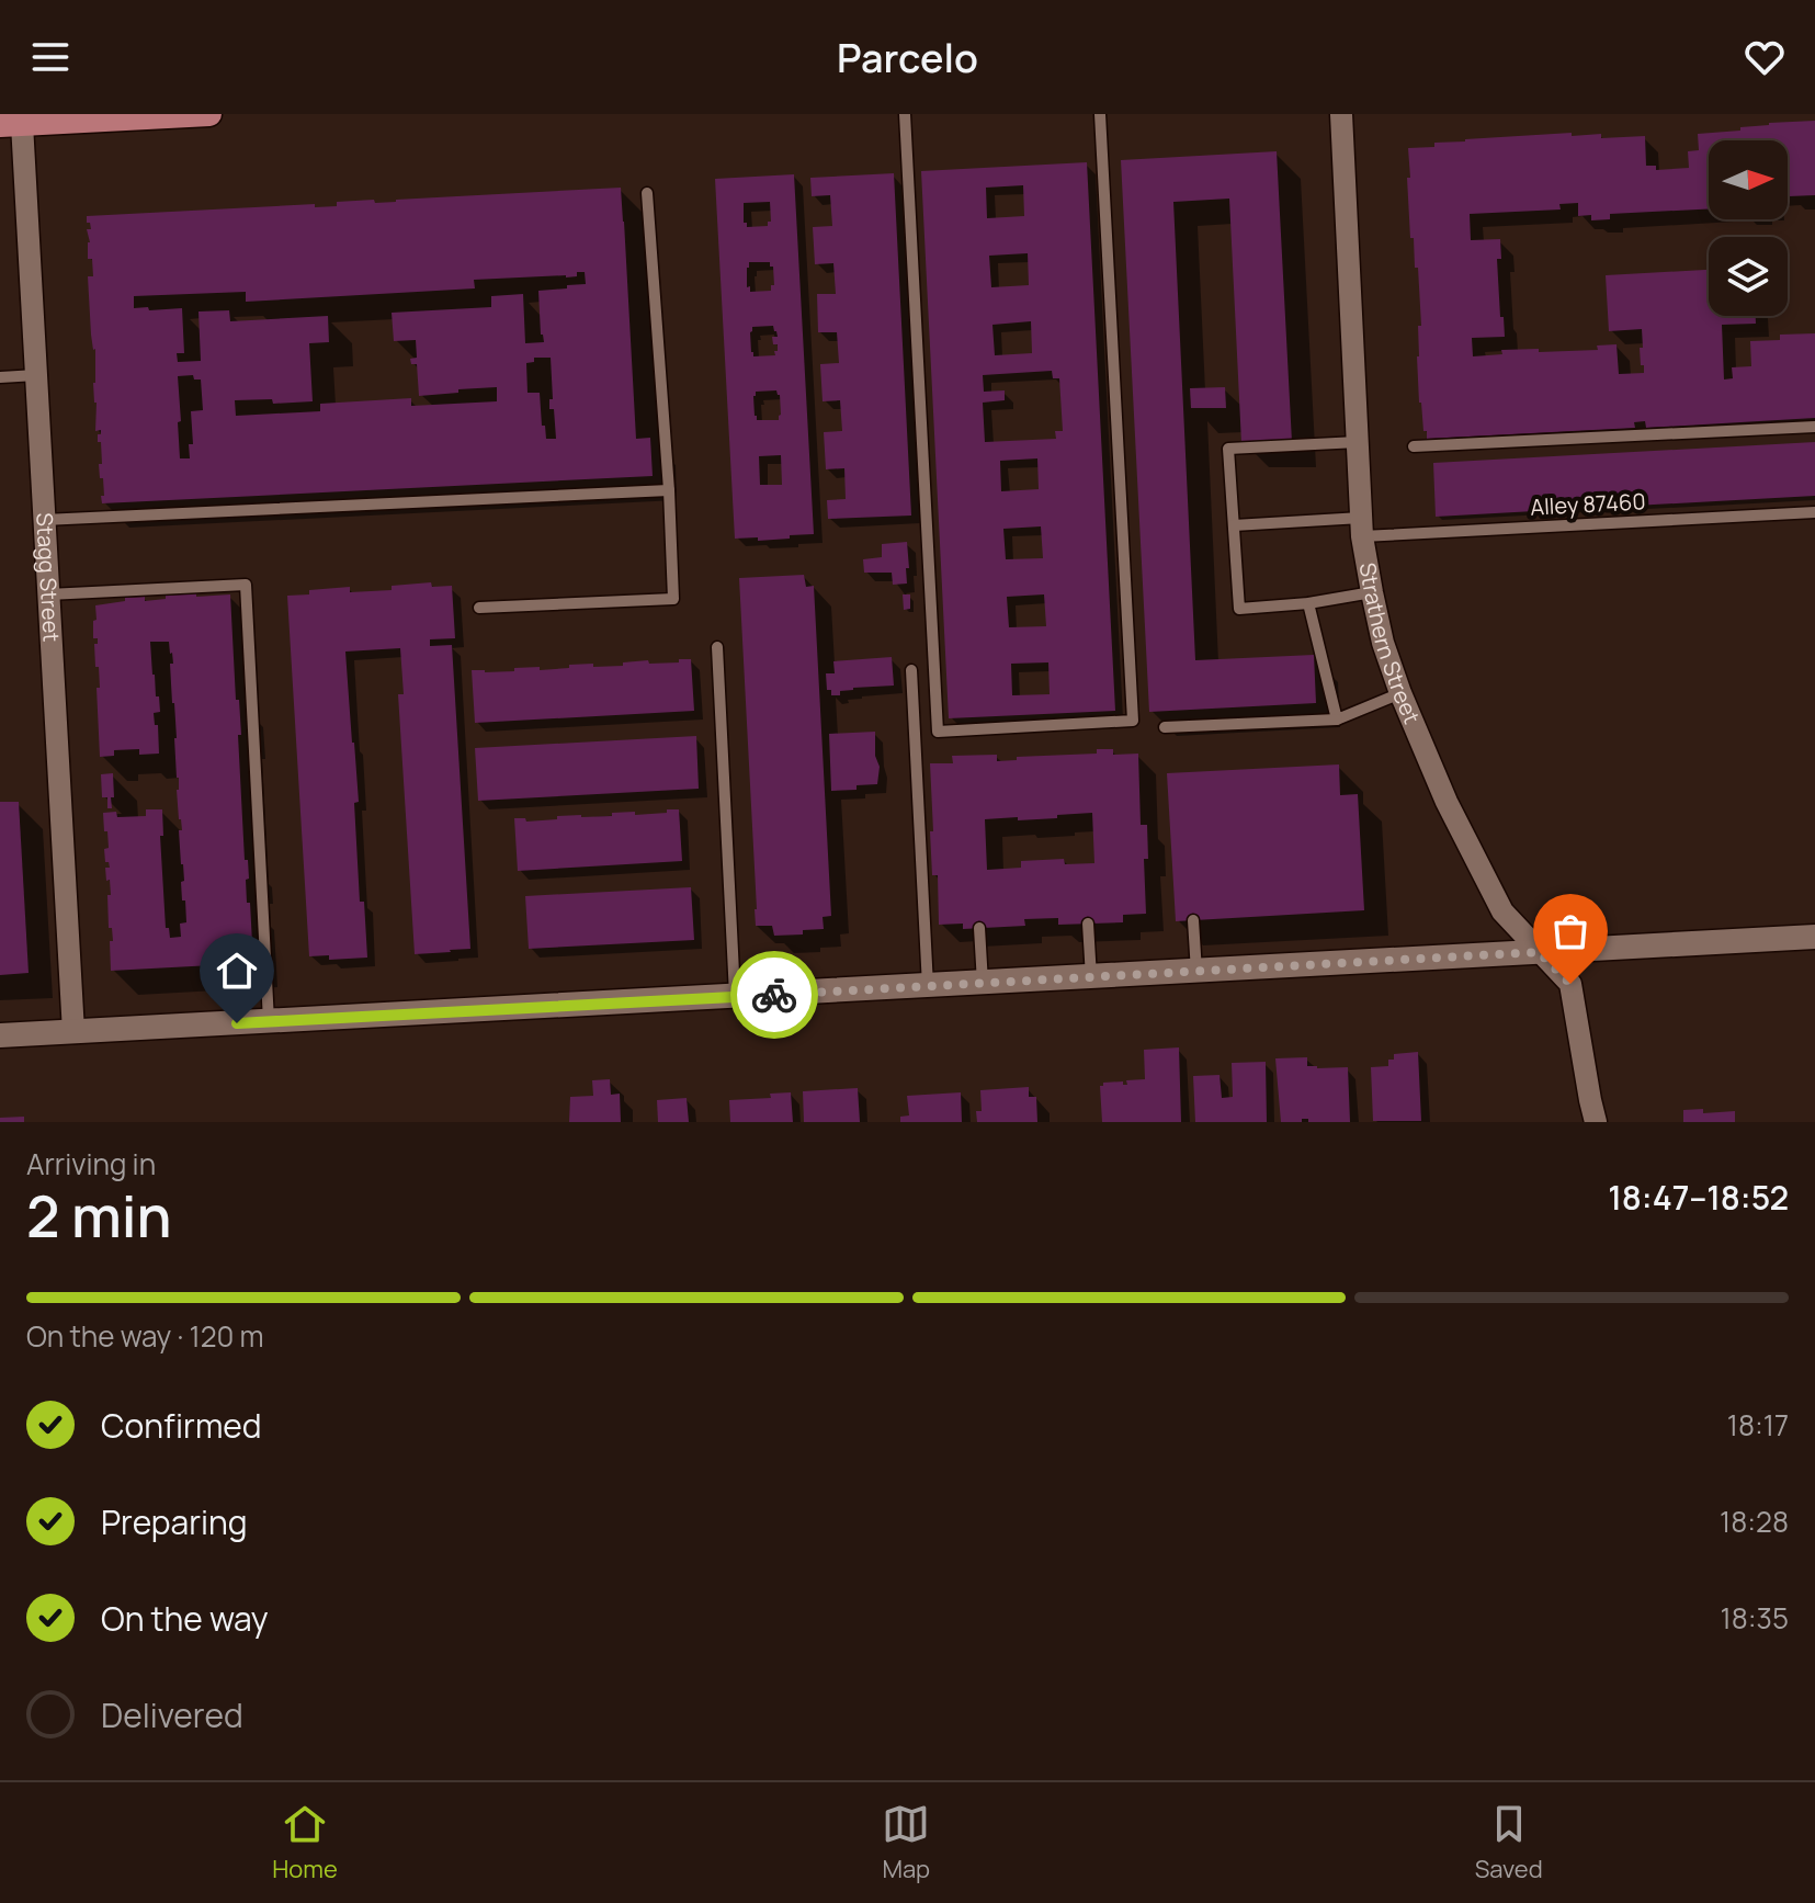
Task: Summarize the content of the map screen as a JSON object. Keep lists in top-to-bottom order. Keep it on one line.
{"streets":{"street":["Stagg Street","Strathern Street"],"lane":["Alley 87460"]},"crossings":[["Alley 87460","Strathern Street"]],"north":"right","page":{"header":"Parcelo","heading":["2 min","Arriving in","18:47–18:52"],"bar":"On the way · 120 m","list":[["Confirmed","18:17"],["Preparing","18:28"],["On the way","18:35"],"Delivered"],"tabs":["Home","Map","Saved"]}}
